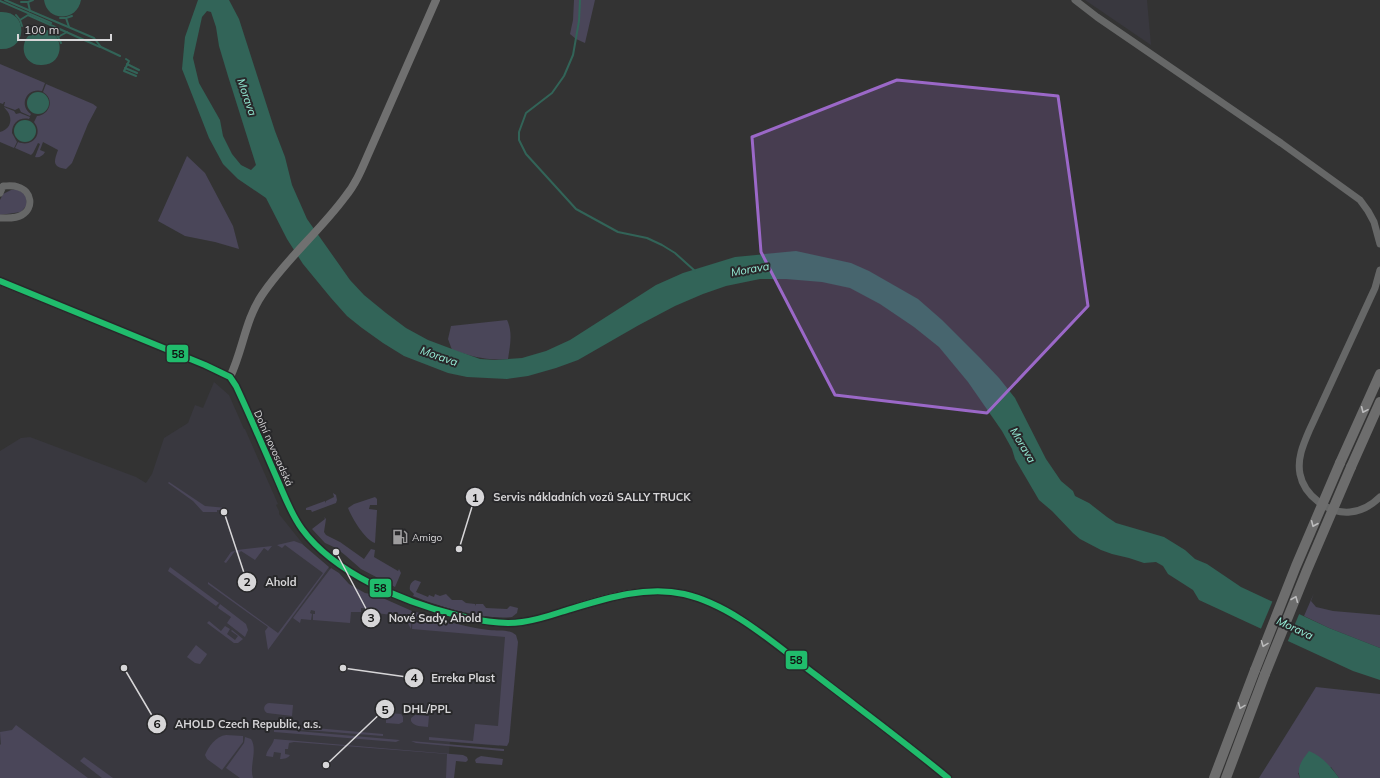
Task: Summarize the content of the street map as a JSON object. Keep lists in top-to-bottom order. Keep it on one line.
{"streets":{"main road":["Dolní novosadská"]},"water":["Morava"],"places":{"other":["Ahold","Servis nákladních vozů SALLY TRUCK","Nové Sady, Ahold","AHOLD Czech Republic, a.s.","Erreka Plast","DHL/PPL"],"fuel station":["Amigo"]},"lines":["transit line 58"],"scale_bar":"100 m"}
